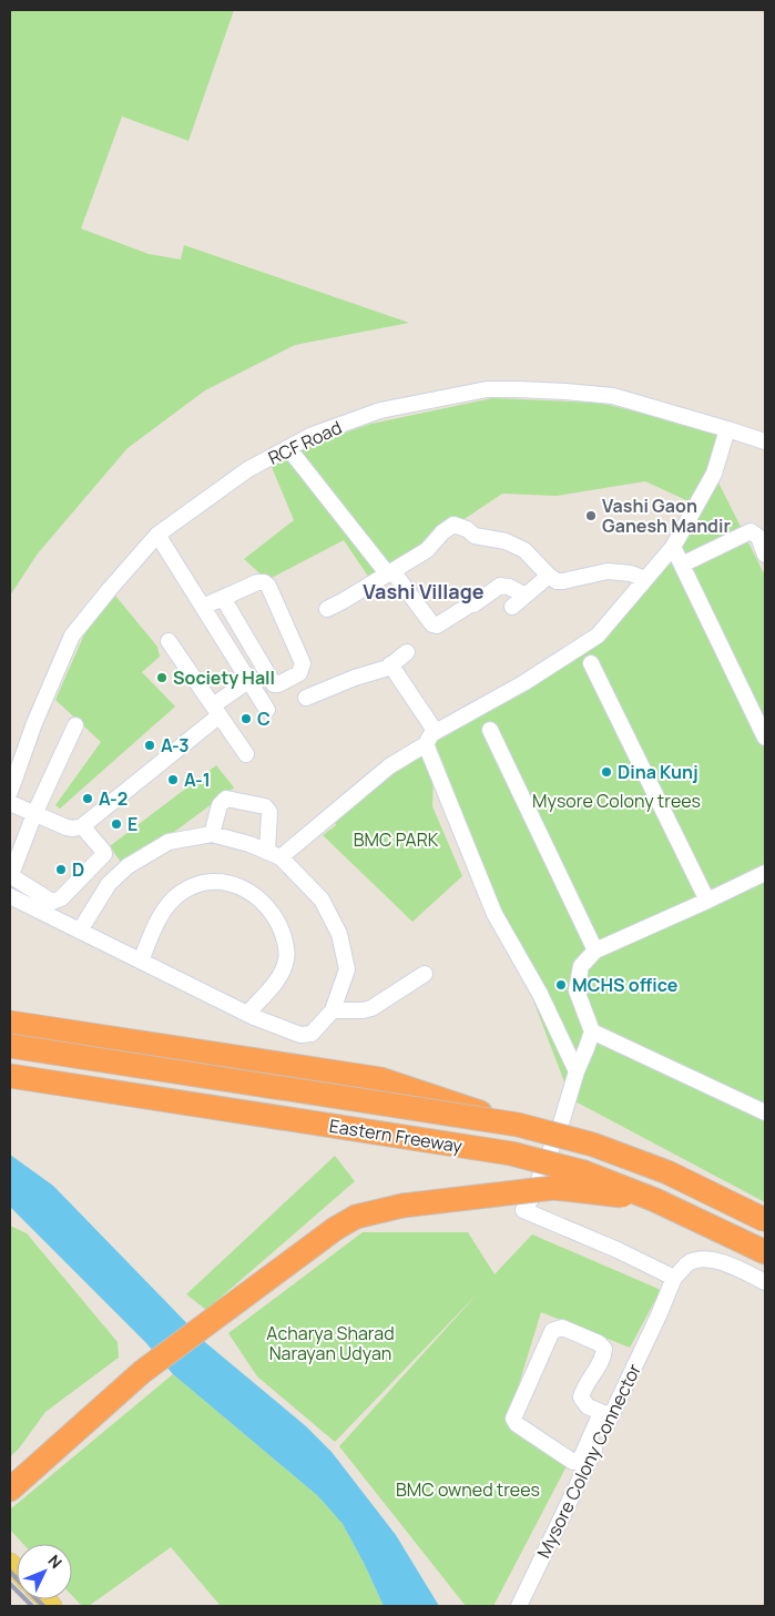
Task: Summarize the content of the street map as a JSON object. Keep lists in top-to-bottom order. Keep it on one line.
{"streets":{"highway":["Eastern Freeway"],"street":["RCF Road","Mysore Colony Connector"]},"districts":["Vashi Village"],"parks":["Mysore Colony trees","BMC PARK","Acharya Sharad Narayan Udyan","BMC owned trees"],"places":["Vashi Gaon Ganesh Mandir","Society Hall","C","A-3","Dina Kunj","A-1","A-2","E","D","MCHS office"],"north":"top right"}
